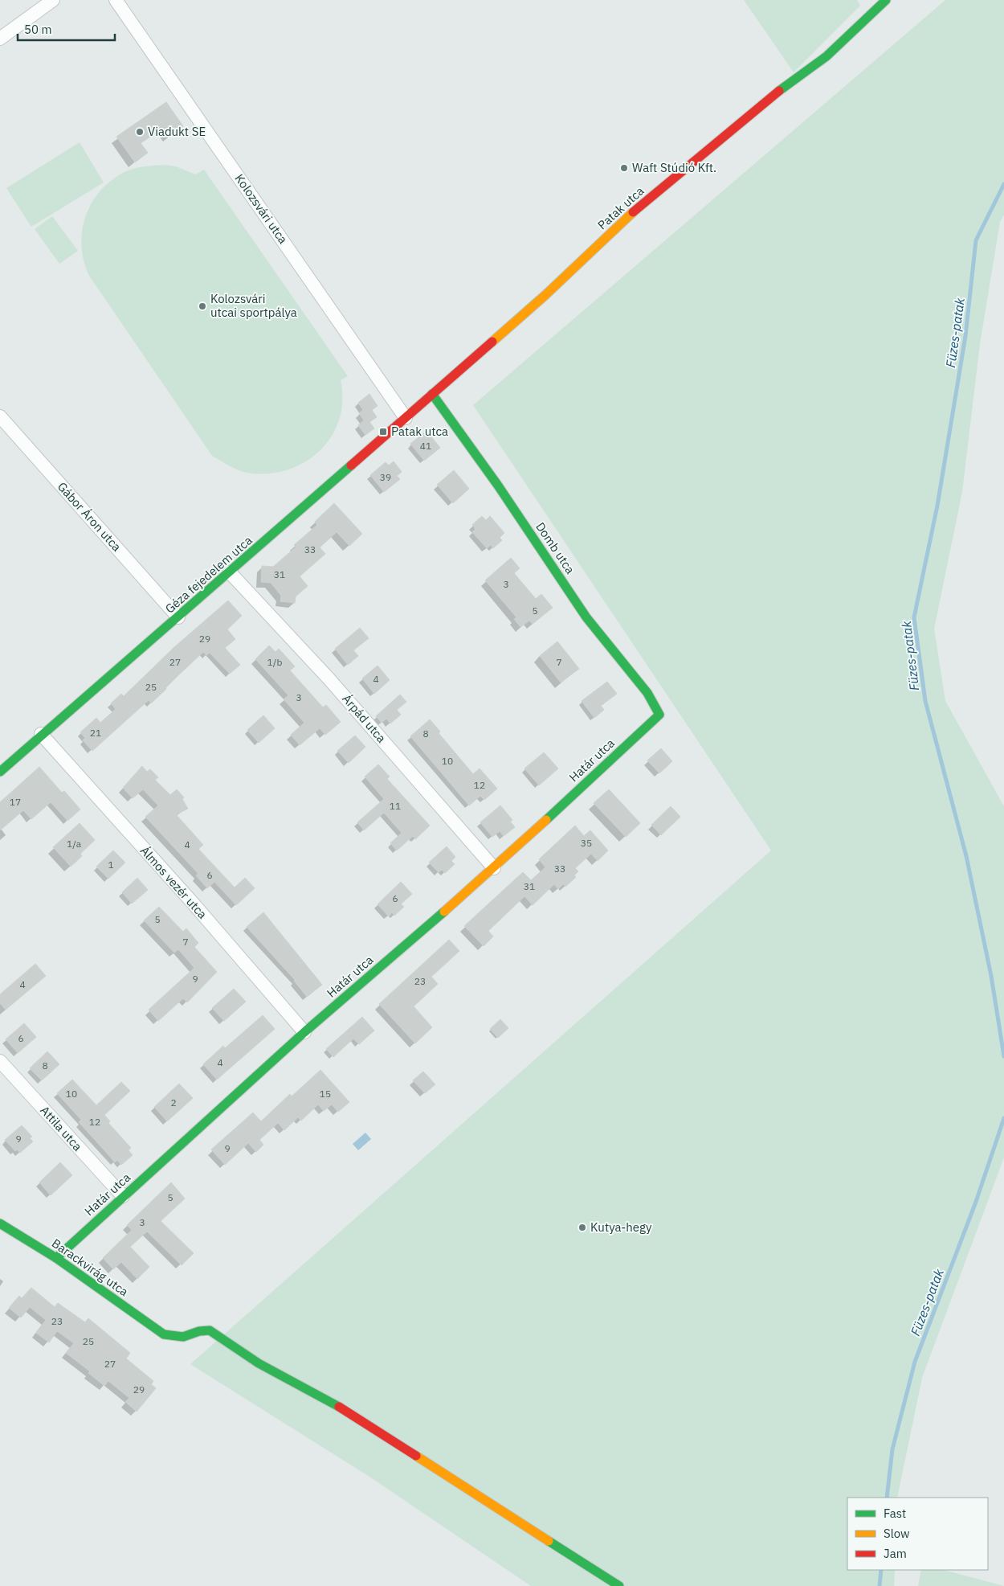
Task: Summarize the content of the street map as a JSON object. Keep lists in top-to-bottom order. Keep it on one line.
{"streets":{"street":["Patak utca","Kolozsvári utca","Gábor Áron utca","Domb utca","Géza fejedelem utca","Árpád utca","Határ utca","Álmos vezér utca","Attila utca","Barackvirág utca"]},"crossings":[["Patak utca","Domb utca"],["Patak utca","Géza fejedelem utca"],["Kolozsvári utca","Géza fejedelem utca"],["Gábor Áron utca","Géza fejedelem utca"],["Domb utca","Géza fejedelem utca"],["Domb utca","Határ utca"],["Géza fejedelem utca","Árpád utca"],["Géza fejedelem utca","Álmos vezér utca"],["Árpád utca","Határ utca"],["Határ utca","Álmos vezér utca"],["Határ utca","Attila utca"],["Határ utca","Barackvirág utca"]],"water":["Füzes-patak"],"places":{"other":["Viadukt SE","Waft Stúdió Kft.","Kolozsvári utcai sportpálya","Kutya-hegy"],"transit":["Patak utca"]},"house_numbers":["41","39","33","31","3","5","29","27","1/b","7","4","25","3","21","8","10","12","17","11","35","1/a","4","1","33","6","31","6","5","7","9","23","4","6","4","8","10","15","2","12","9","9","5","3","23","25","27","29"],"legend":["Fast","Slow","Jam"],"scale_bar":"50 m"}
